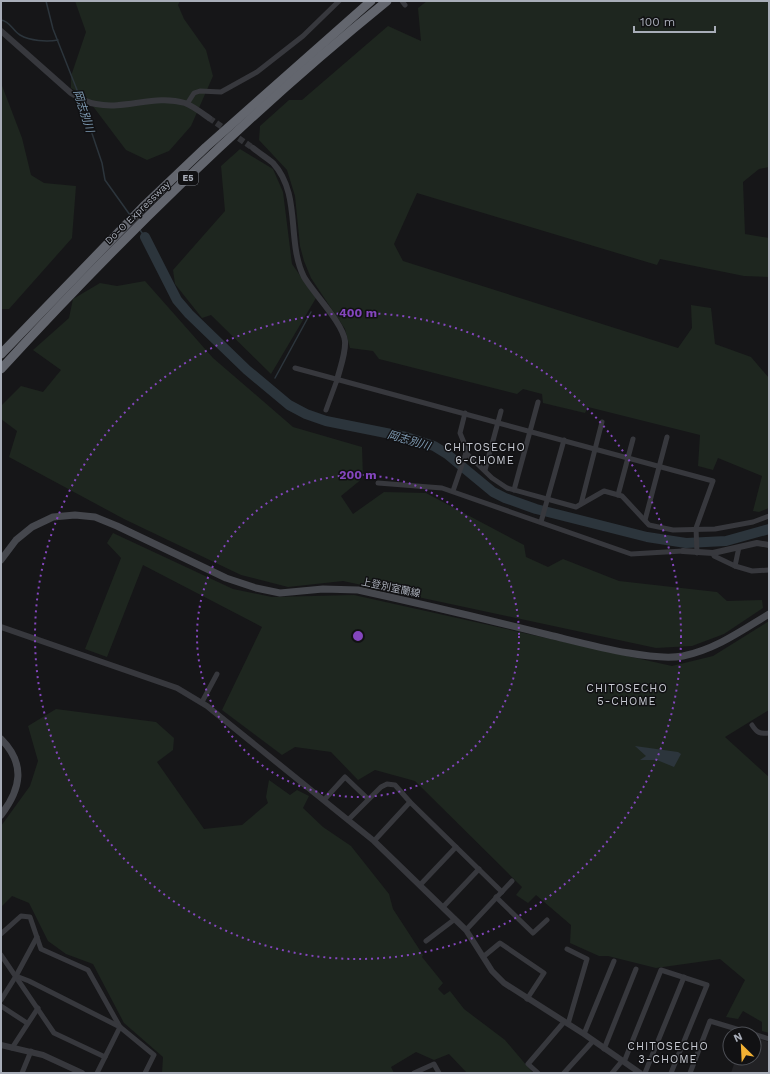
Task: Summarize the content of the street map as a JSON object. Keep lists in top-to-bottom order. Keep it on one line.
{"streets":{"highway":["E5","Do-O Expressway"],"main road":["上登別室蘭線"]},"districts":["CHITOSECHO 6-CHOME","CHITOSECHO 5-CHOME","CHITOSECHO 3-CHOME"],"water":["岡志別川"],"scale_bar":"100 m","north":"top left","rings":["400 m","200 m"]}
